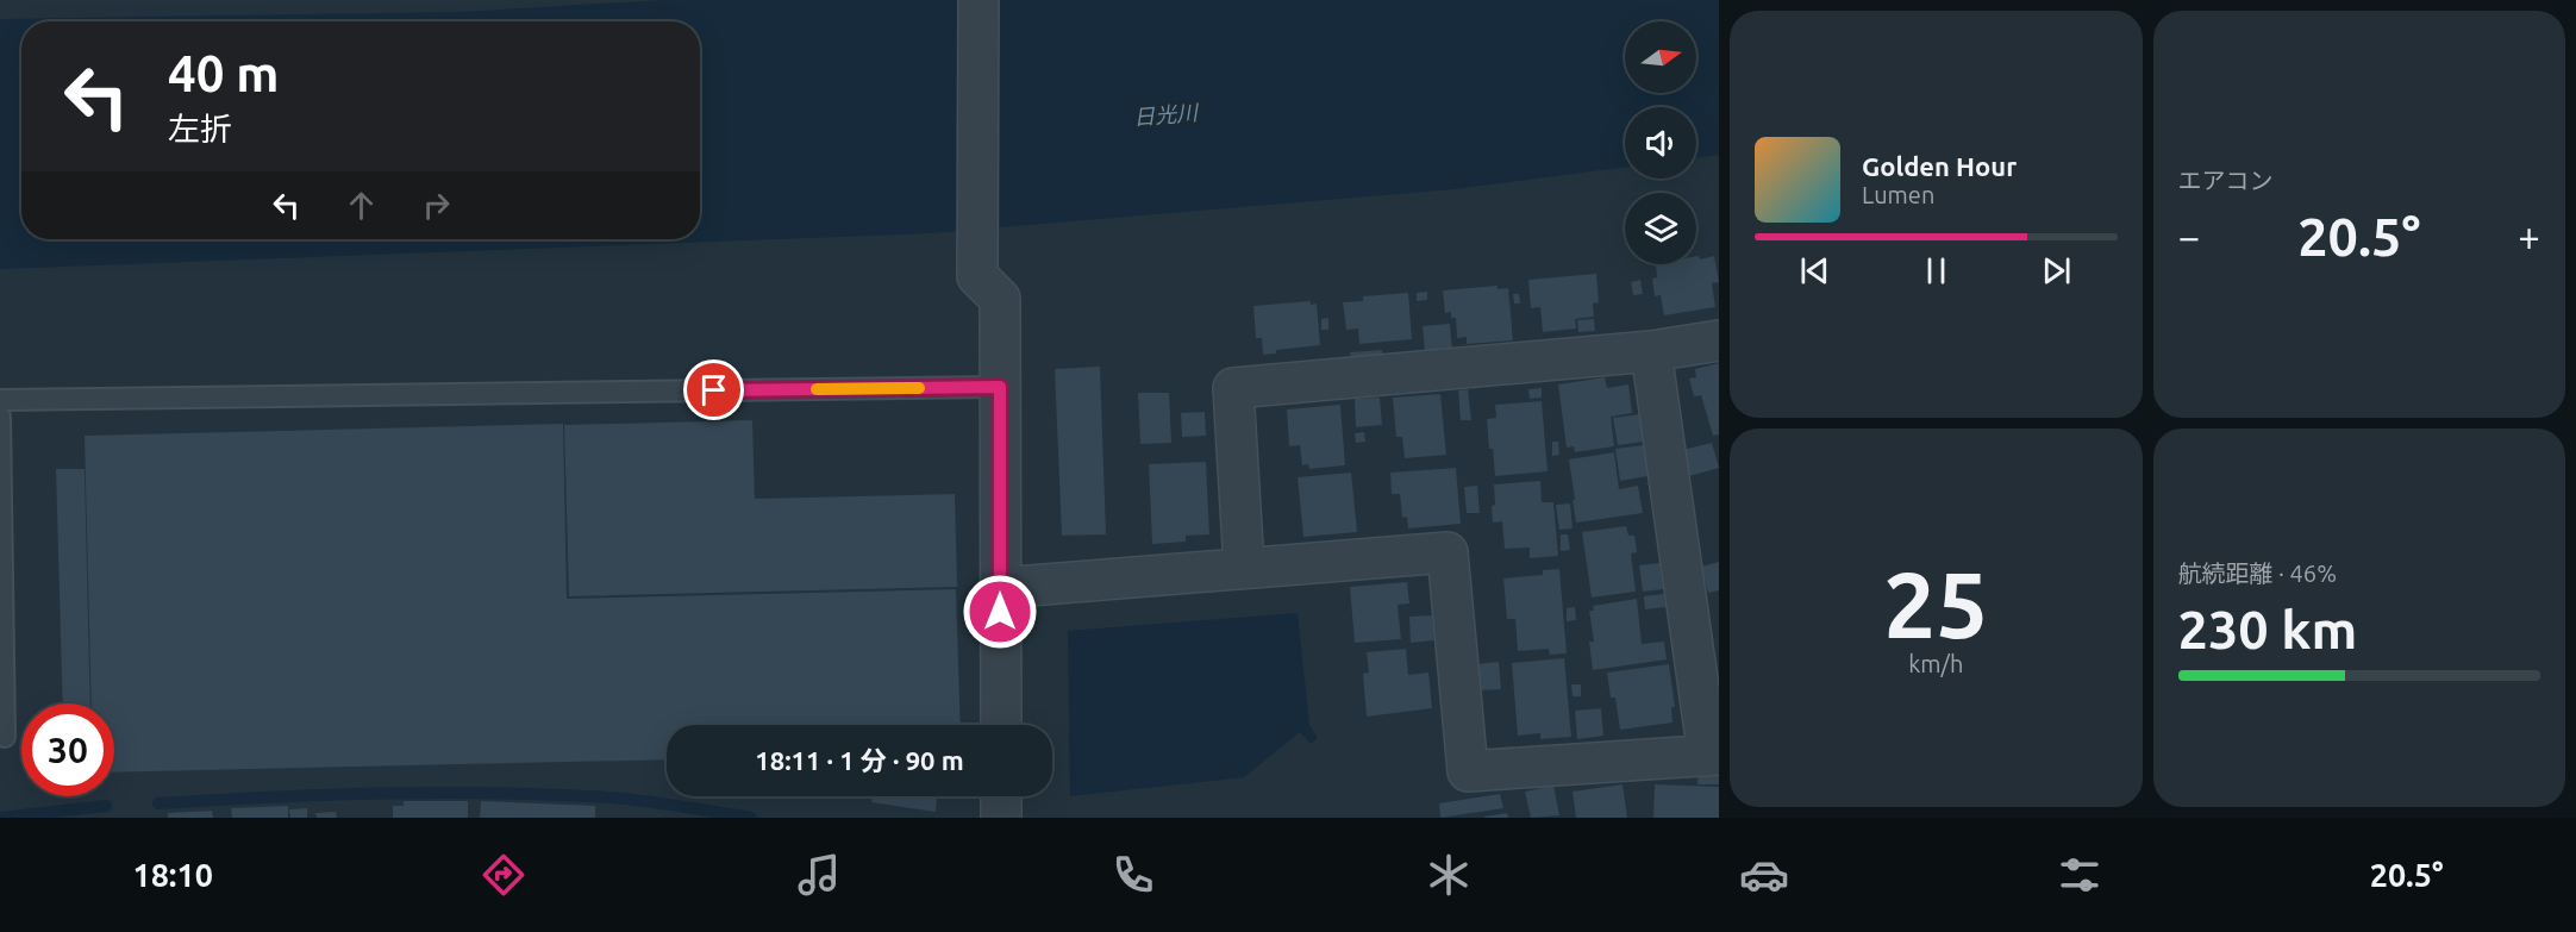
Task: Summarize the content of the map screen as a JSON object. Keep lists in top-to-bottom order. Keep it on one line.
{"water":["日光川"],"north":"right","page":{"tile":["エアコン",["25","km/h"],["航続距離 · 46%","230 km"]],"turn":["40 m","左折"],"song":["Golden Hour","Lumen"],"heat":["−","20.5°","+"],"limit":"30","trip":"18:11 · 1 分 · 90 m","tabs":["18:10","20.5°"]}}
